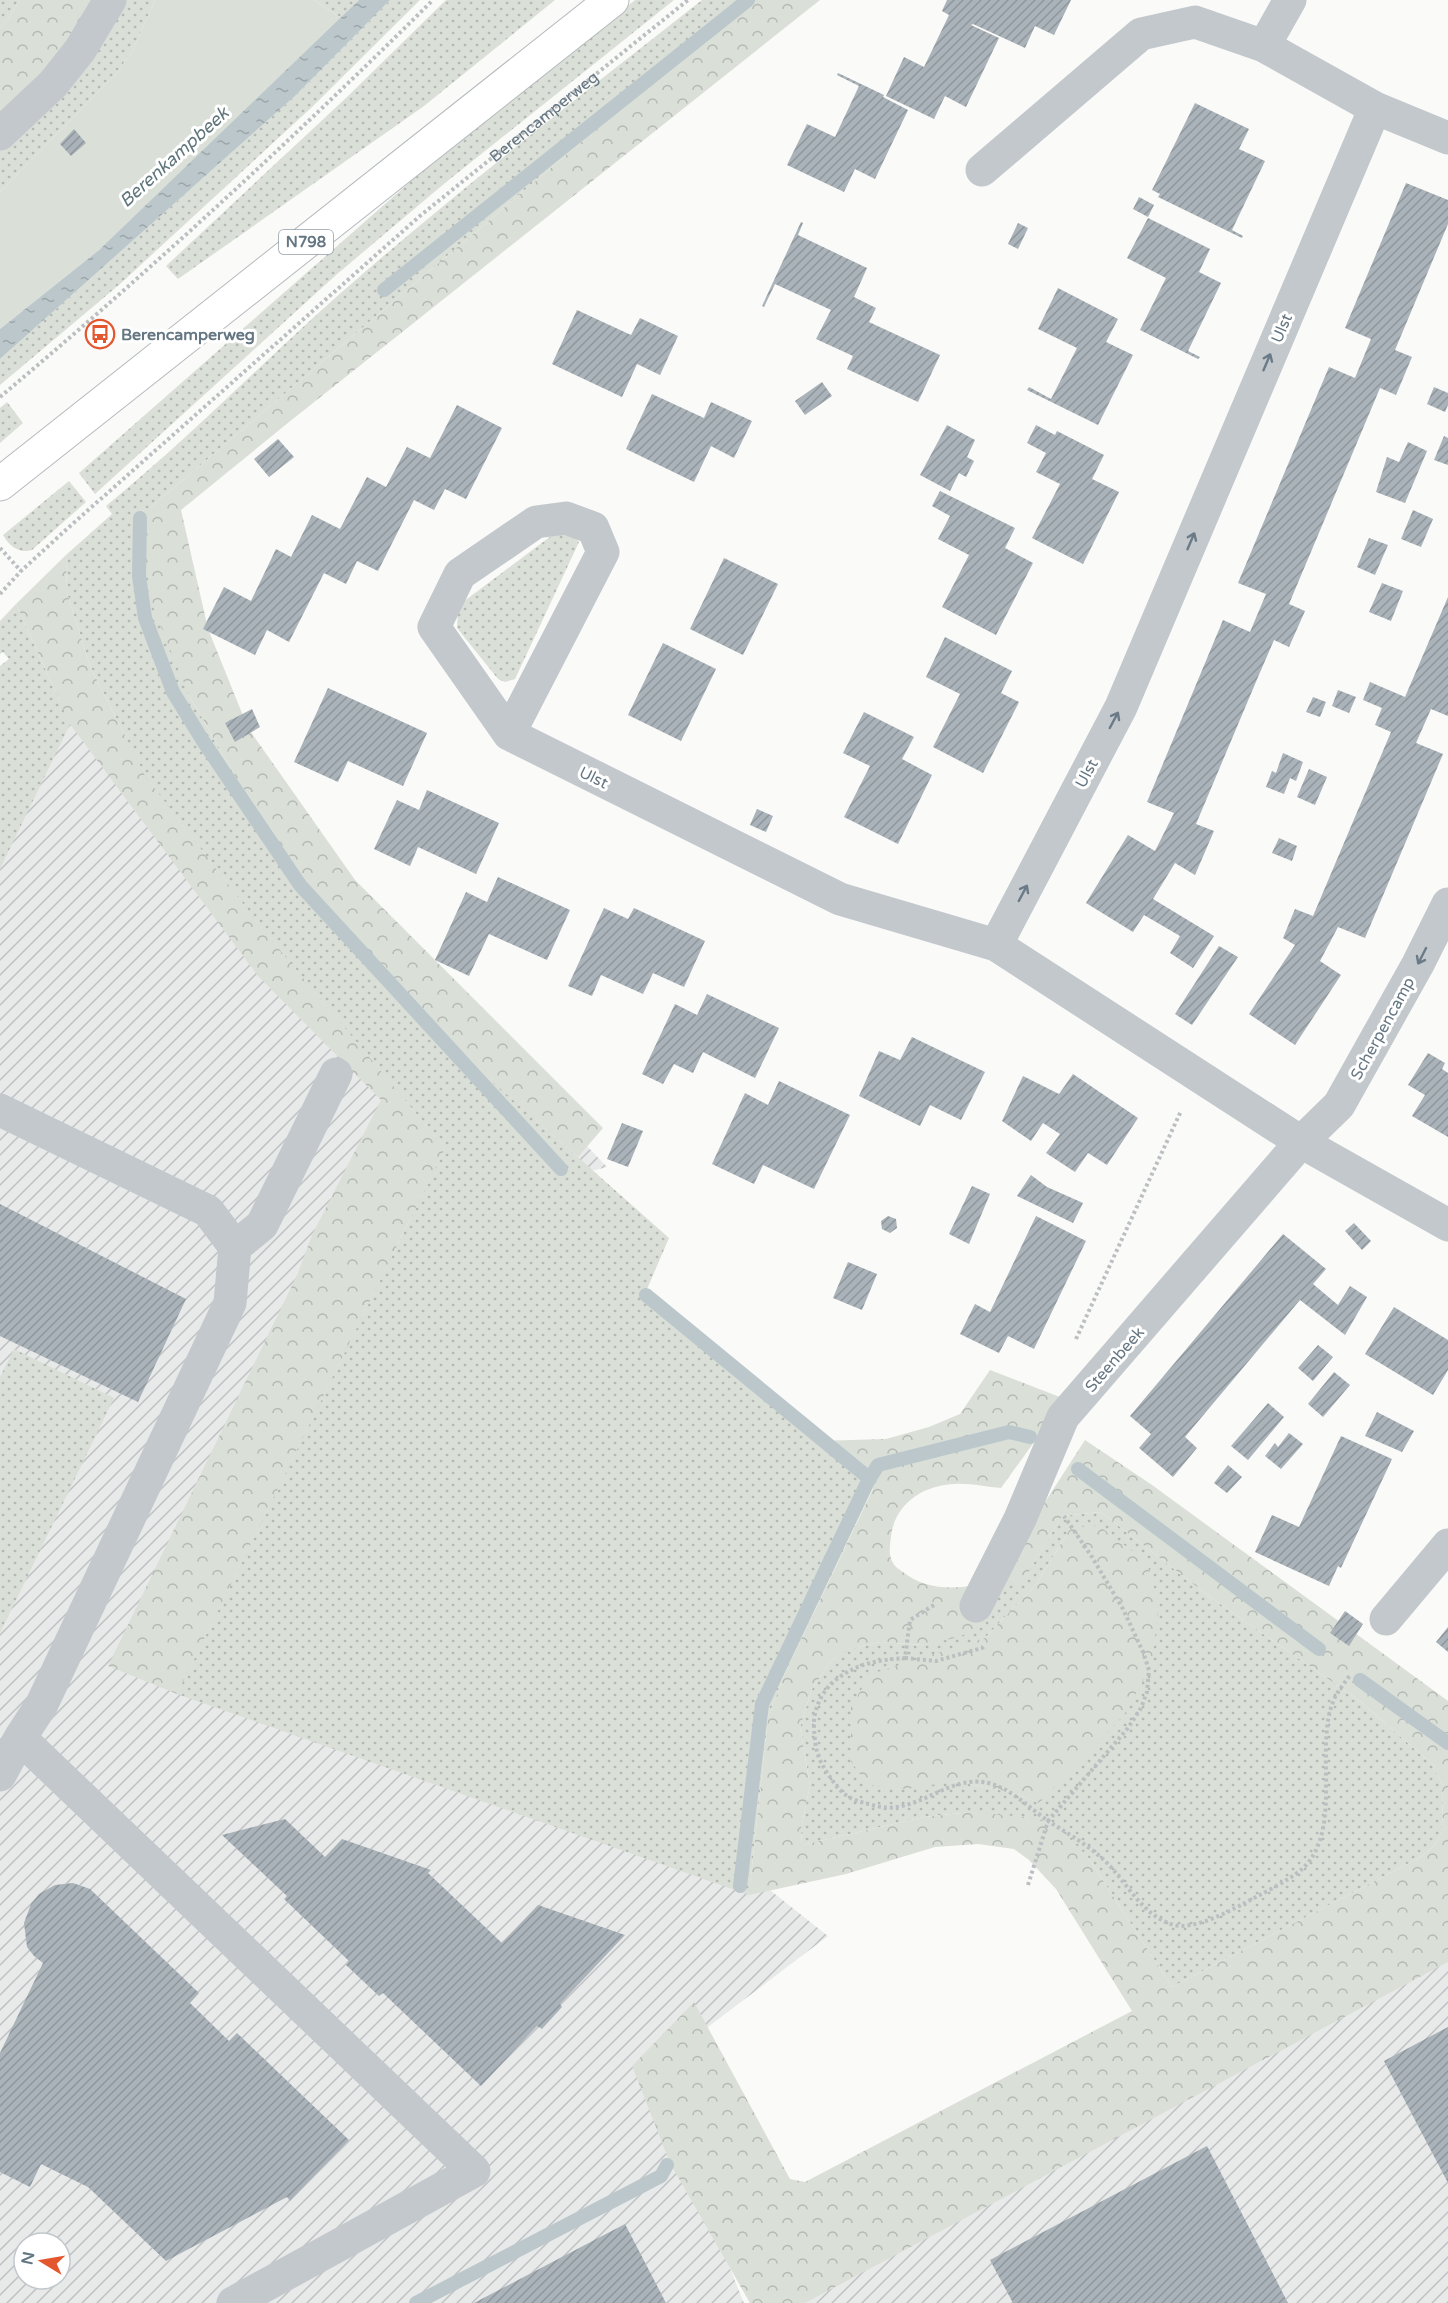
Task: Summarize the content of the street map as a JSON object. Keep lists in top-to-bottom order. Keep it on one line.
{"streets":{"main road":["N798"],"street":["Ulst","Scherpencamp","Steenbeek"],"path":["Berencamperweg"]},"crossings":[["Scherpencamp","Steenbeek"]],"one_way":["Ulst","Scherpencamp"],"water":["Berenkampbeek"],"places":{"bus stop":["Berencamperweg"]},"north":"left"}
